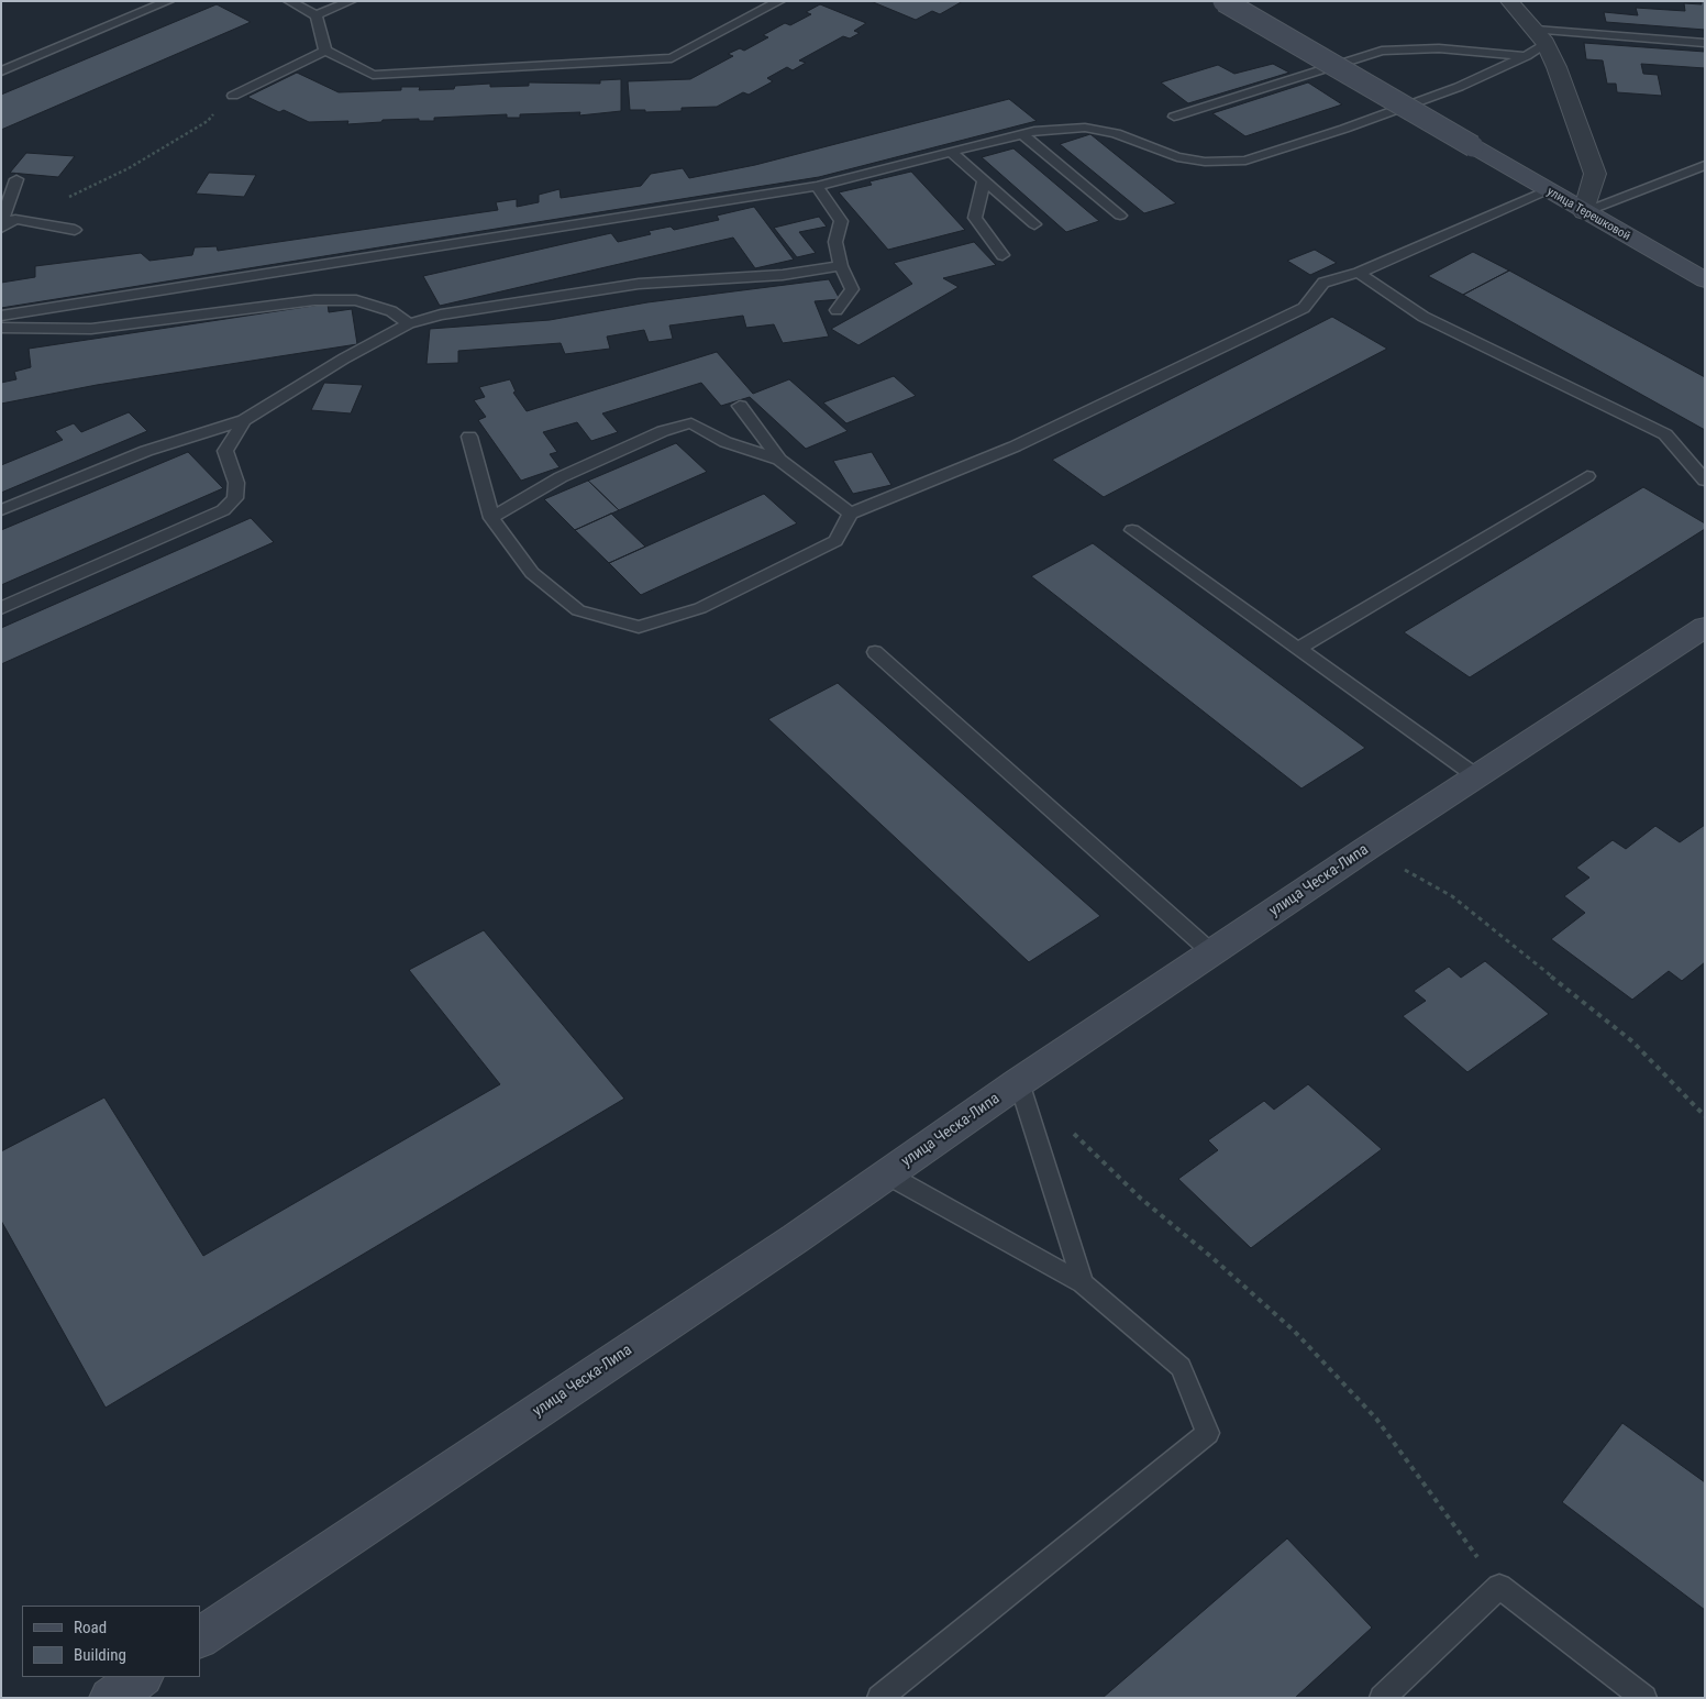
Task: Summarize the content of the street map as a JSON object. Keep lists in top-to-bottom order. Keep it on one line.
{"streets":{"street":["улица Терешковой","улица Ческа-Липа"]},"legend":["Road","Building"]}
